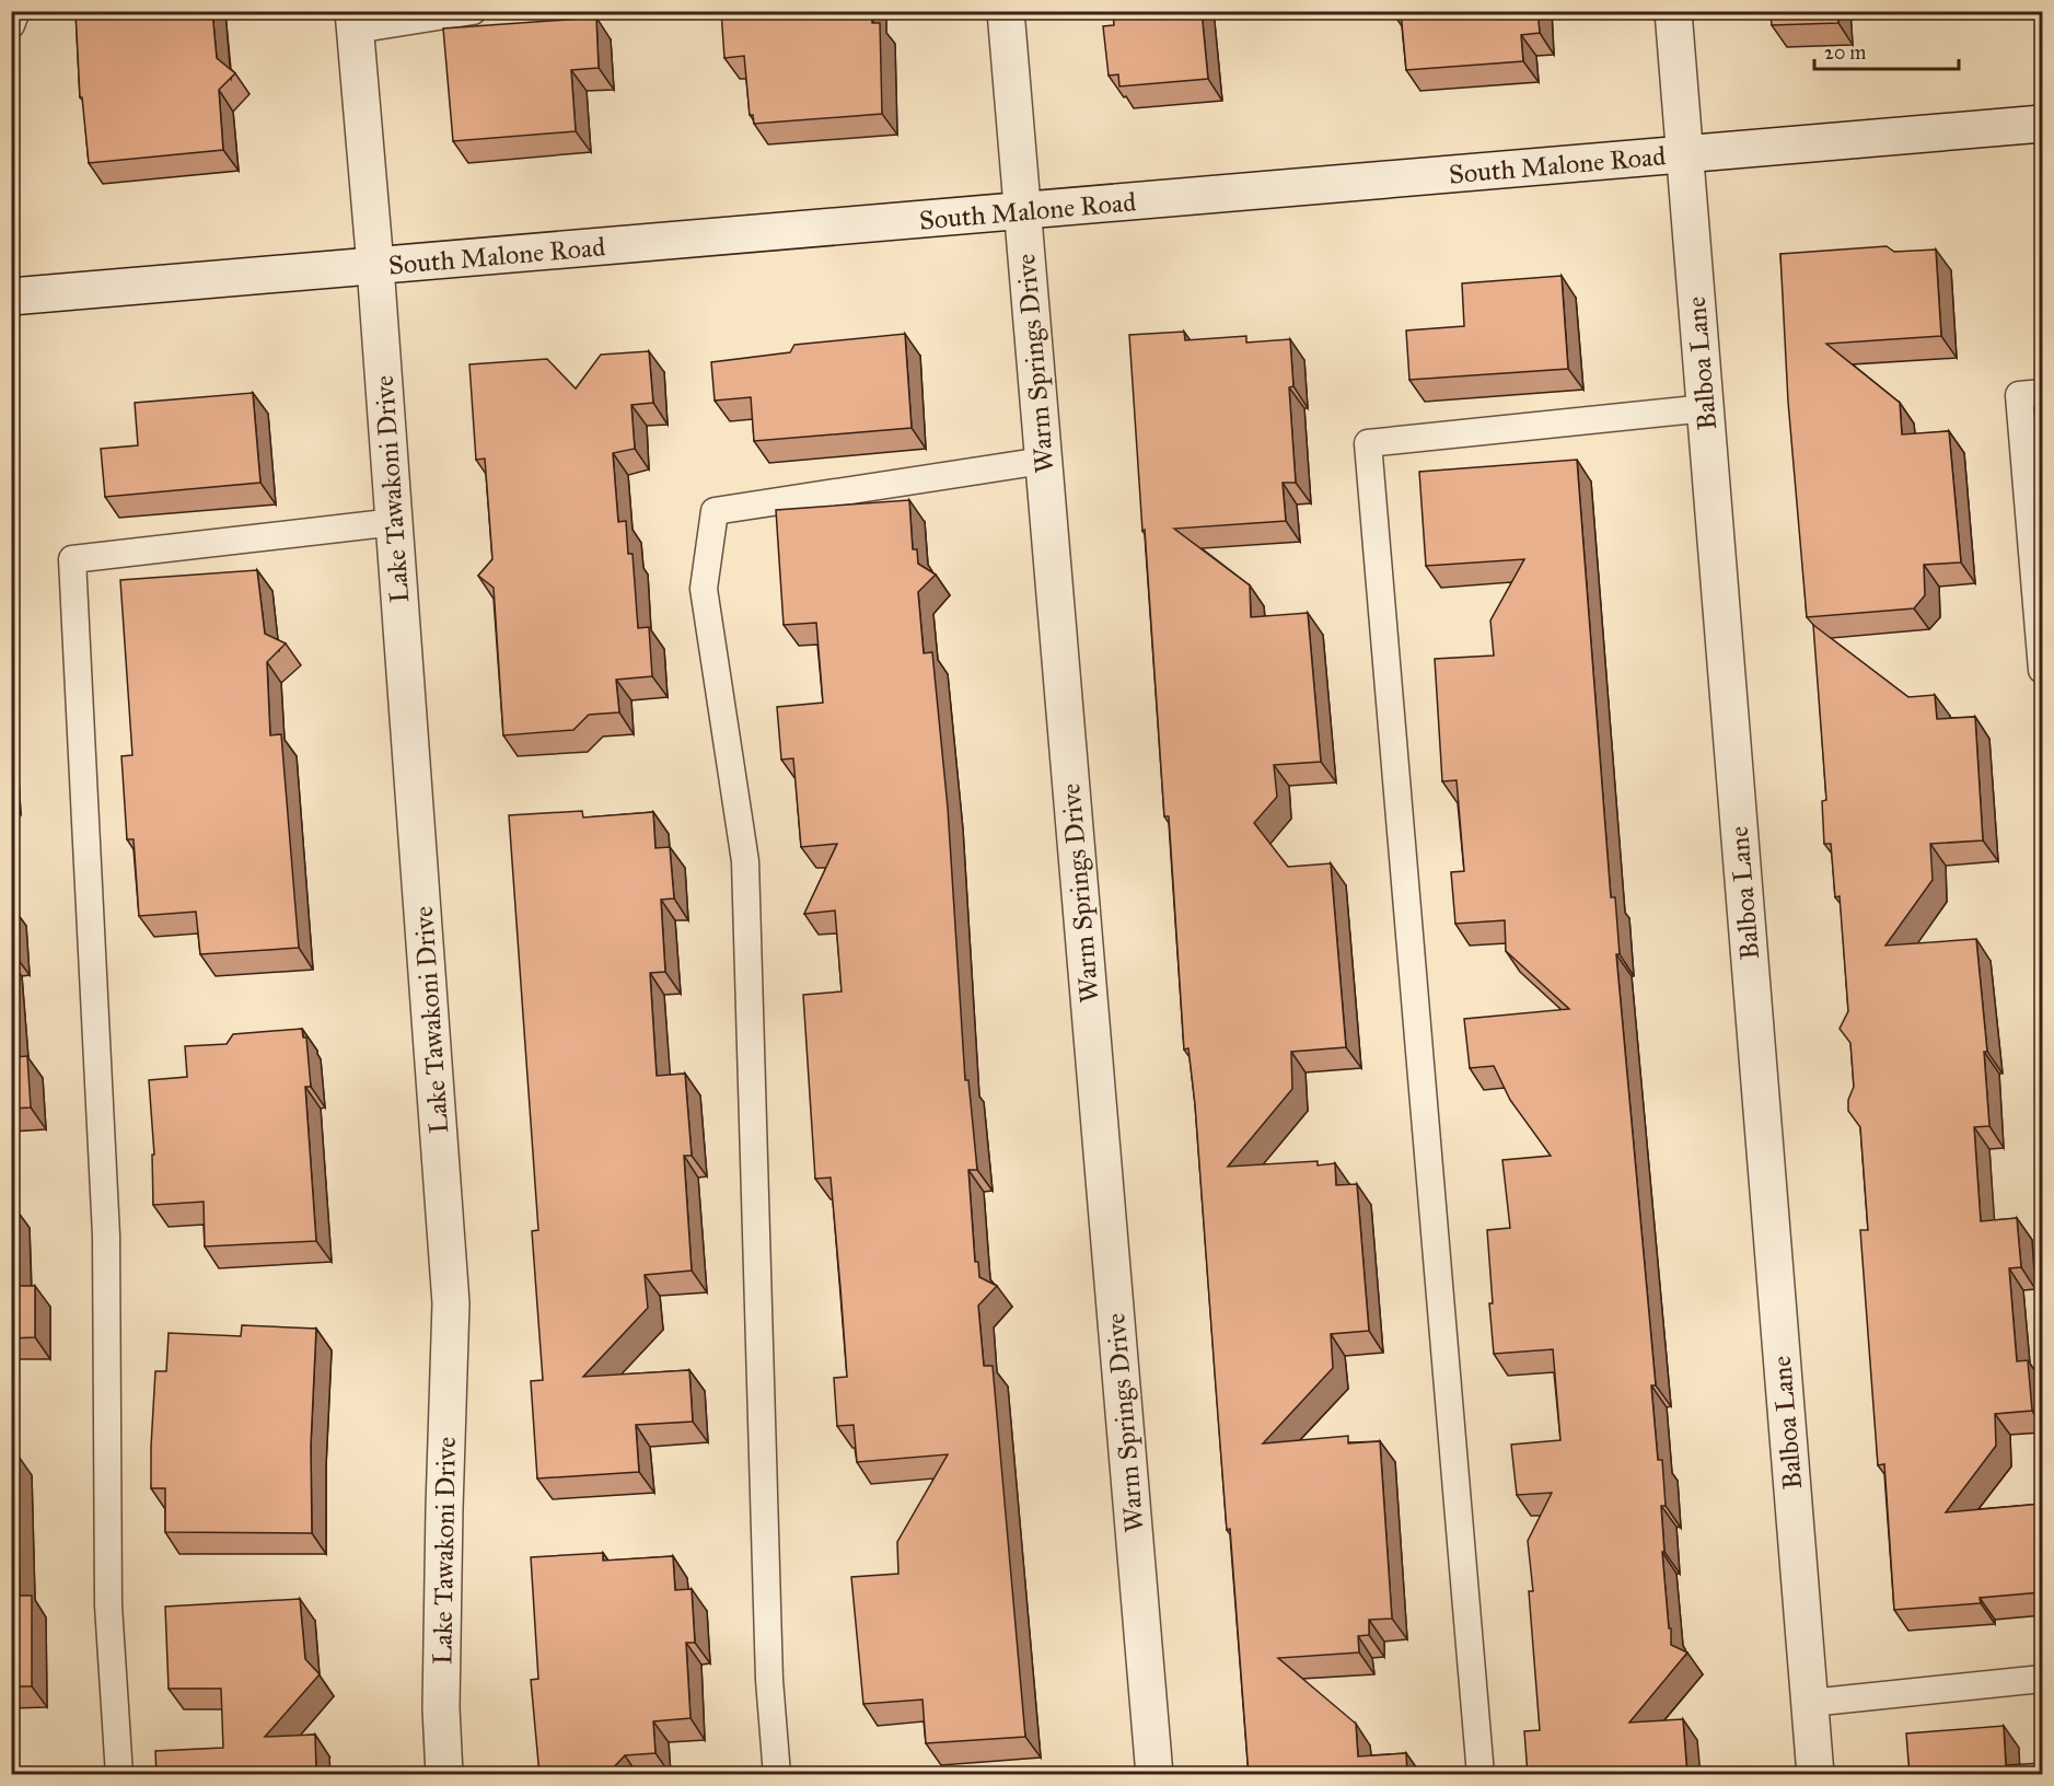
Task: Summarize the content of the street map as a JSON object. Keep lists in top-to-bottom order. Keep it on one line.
{"streets":{"street":["South Malone Road","Warm Springs Drive","Balboa Lane","Lake Tawakoni Drive"]},"crossings":[["South Malone Road","Warm Springs Drive"],["South Malone Road","Balboa Lane"],["South Malone Road","Lake Tawakoni Drive"]],"scale_bar":"20 m"}
